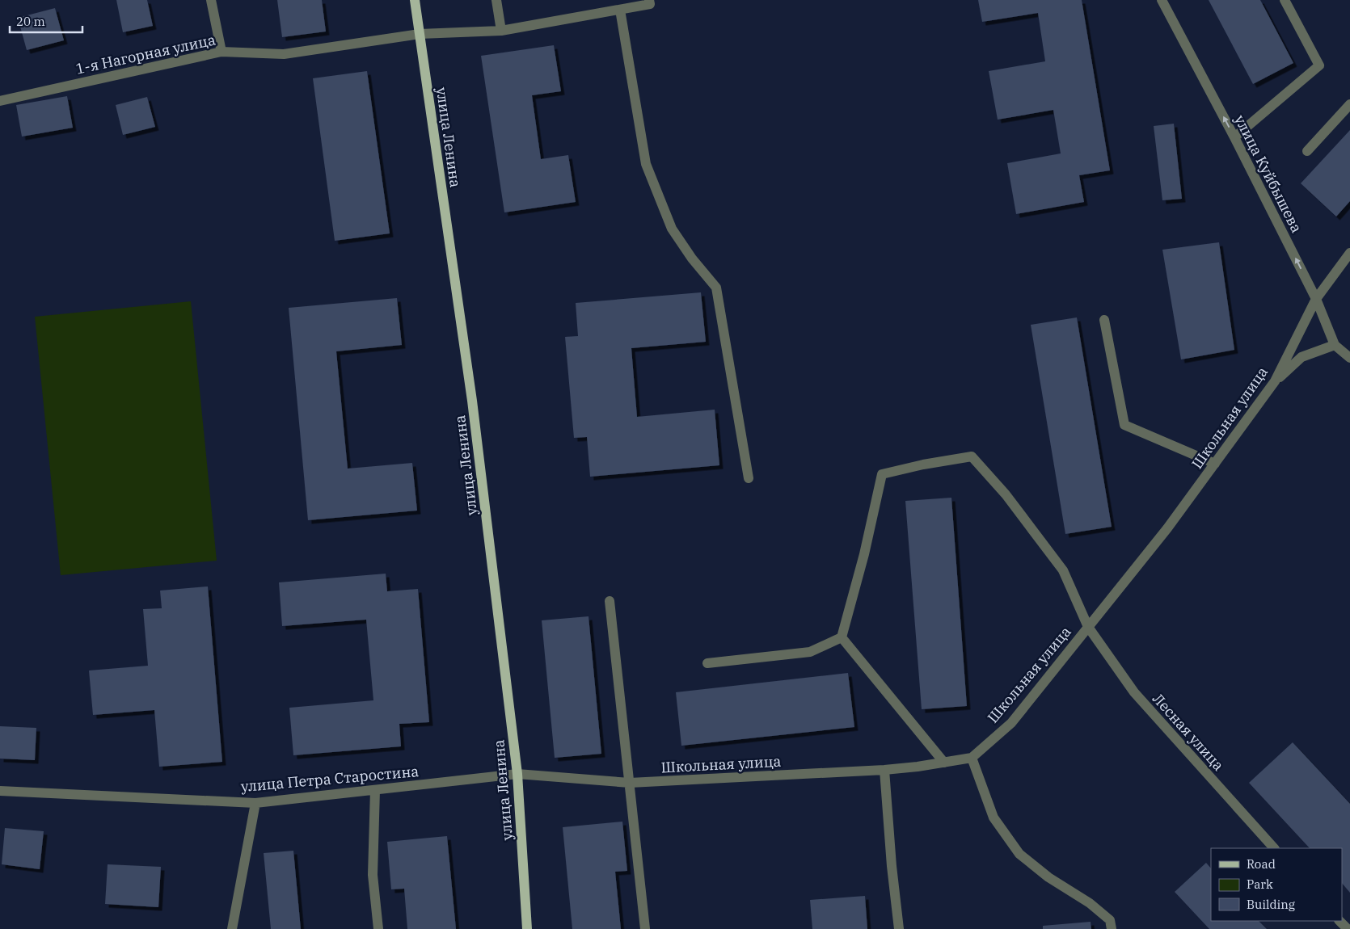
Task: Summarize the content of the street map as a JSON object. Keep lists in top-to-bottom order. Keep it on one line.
{"streets":{"main road":["улица Ленина"],"street":["1-я Нагорная улица","улица Куйбышева","Школьная улица","Лесная улица","улица Петра Старостина"]},"crossings":[["1-я Нагорная улица","улица Ленина"],["улица Ленина","Школьная улица"],["улица Ленина","улица Петра Старостина"],["улица Куйбышева","Школьная улица"],["Школьная улица","Лесная улица"],["Школьная улица","улица Петра Старостина"]],"one_way":["улица Куйбышева"],"legend":["Road","Park","Building"],"scale_bar":"20 m"}
